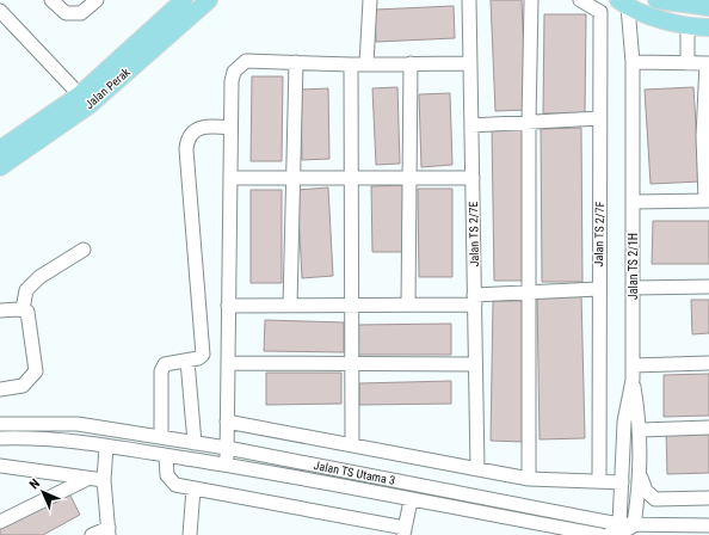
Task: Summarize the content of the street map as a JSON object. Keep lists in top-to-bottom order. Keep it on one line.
{"streets":{"main road":["Jalan Perak"],"street":["Jalan TS 2/7E","Jalan TS 2/7F","Jalan TS 2/1H","Jalan TS Utama 3"]},"crossings":[["Jalan TS 2/1H","Jalan TS Utama 3"]],"north":"top left"}
